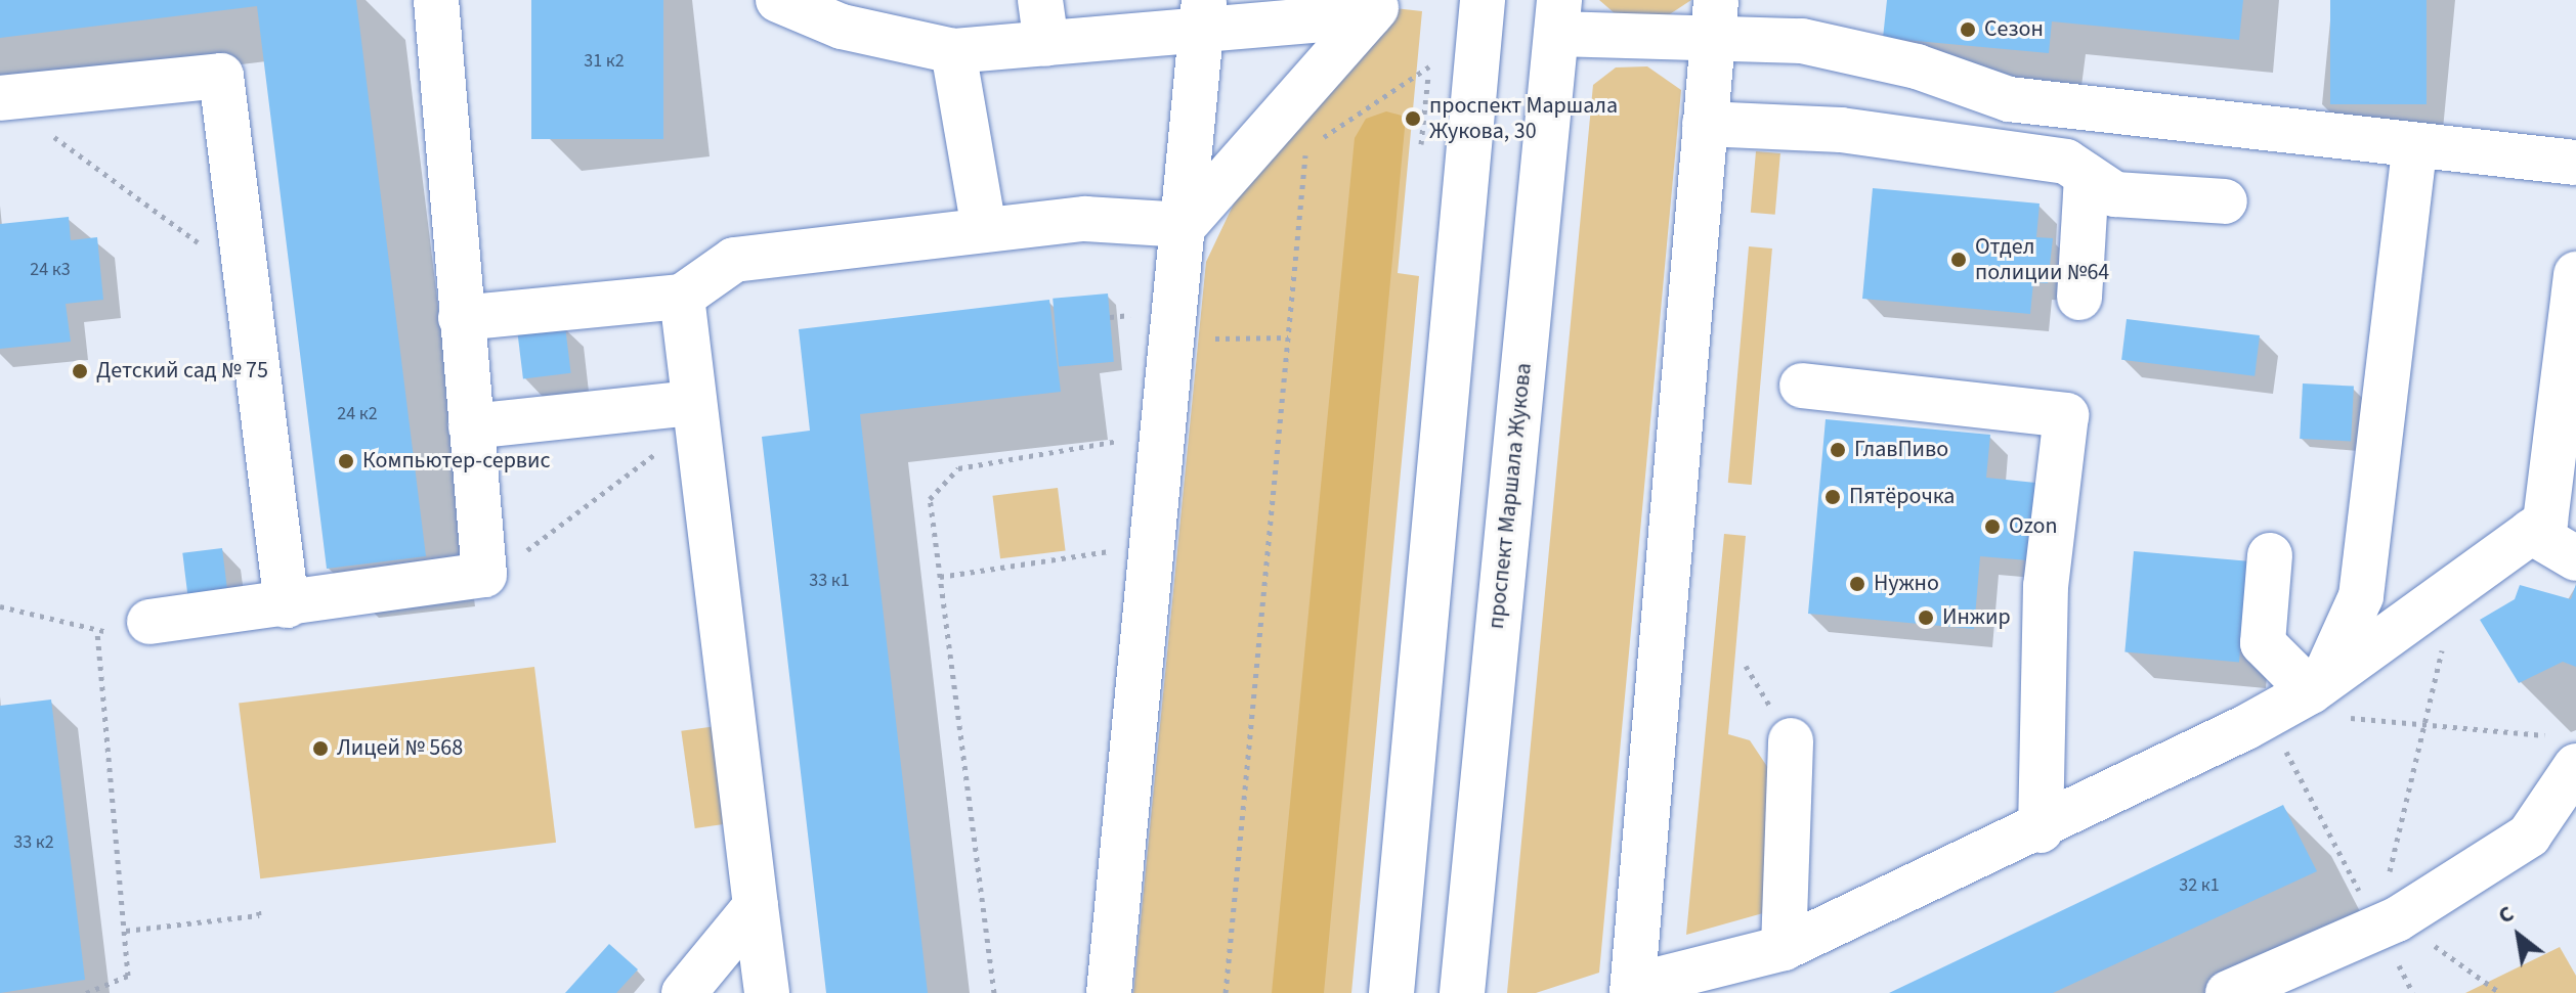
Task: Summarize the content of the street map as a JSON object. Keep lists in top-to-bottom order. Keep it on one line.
{"streets":{"street":["проспект Маршала Жукова"]},"places":["Сезон","проспект Маршала Жукова, 30","Отдел полиции №64","Детский сад № 75","ГлавПиво","Компьютер-сервис","Пятёрочка","Ozon","Нужно","Инжир","Лицей № 568"],"house_numbers":["31 к2","24 к3","24 к2","33 к1","33 к2","32 к1"],"north":"top left"}
